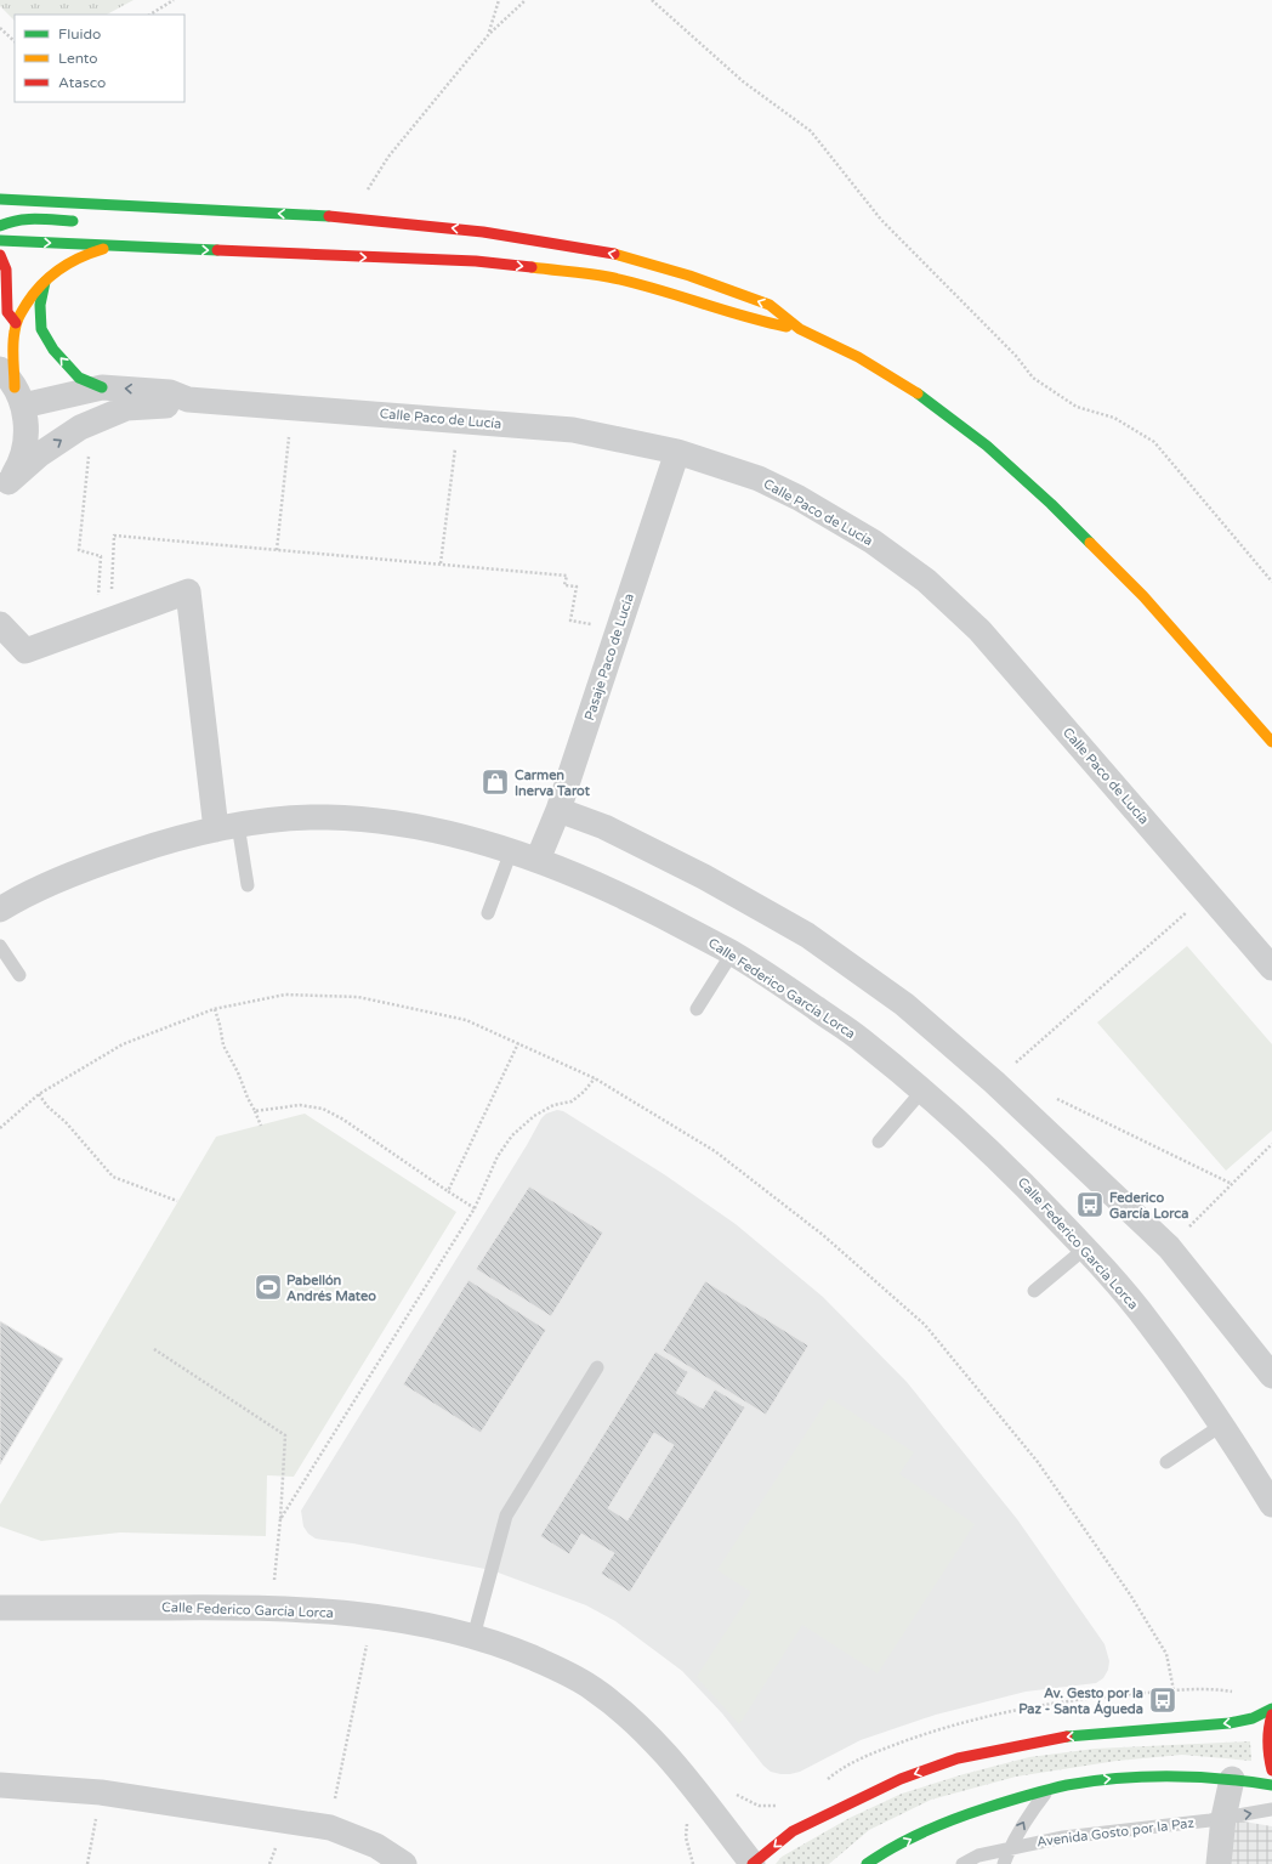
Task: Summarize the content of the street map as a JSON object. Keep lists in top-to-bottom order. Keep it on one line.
{"streets":{"street":["Calle Paco de Lucía","Pasaje Paco de Lucía","Calle Federico García Lorca"],"lane":["Avenida Gosto por la Paz"]},"crossings":[["Calle Paco de Lucía","Pasaje Paco de Lucía"],["Pasaje Paco de Lucía","Calle Federico García Lorca"]],"places":{"shop":["Carmen Inerva Tarot"],"bus stop":["Federico García Lorca","Av. Gesto por la Paz - Santa Águeda"],"sports":["Pabellón Andrés Mateo"]},"legend":["Fluido","Lento","Atasco"]}
